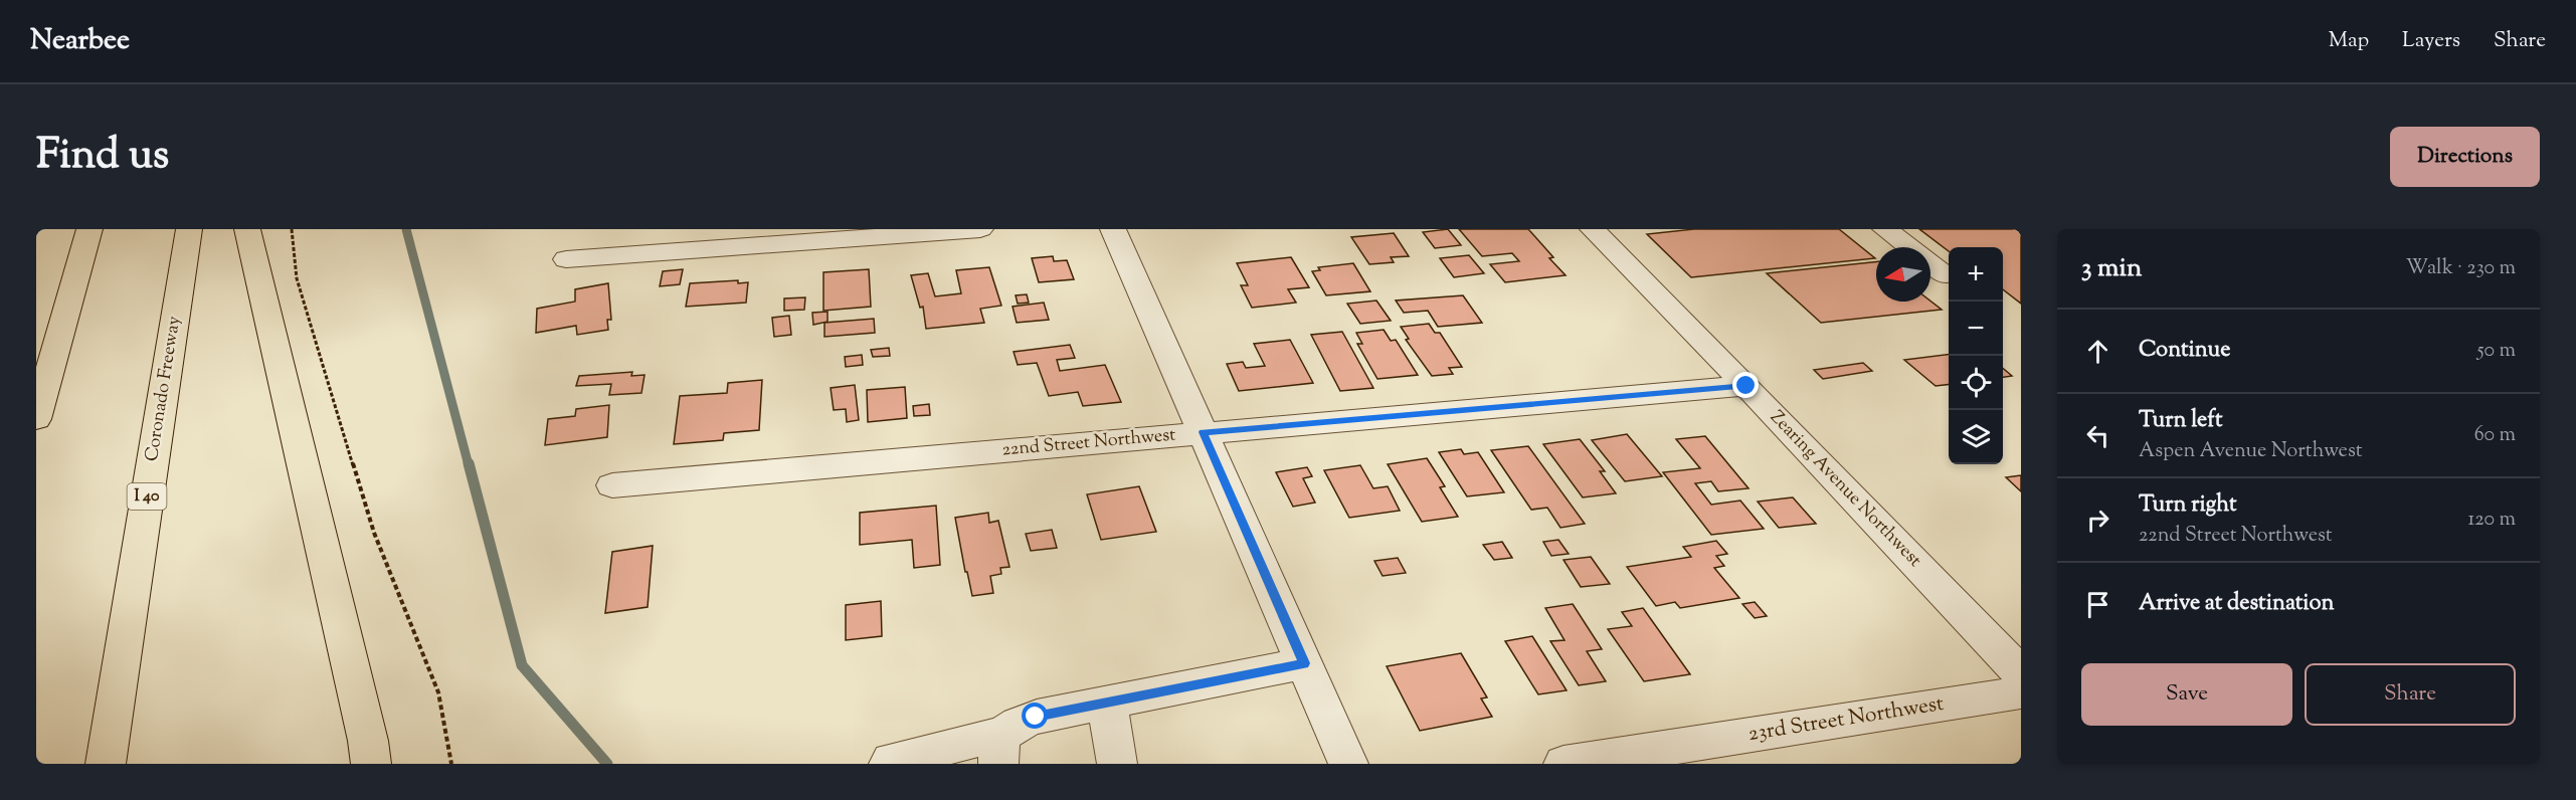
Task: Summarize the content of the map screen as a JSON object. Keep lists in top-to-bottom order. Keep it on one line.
{"streets":{"highway":["Coronado Freeway","I 40"],"street":["22nd Street Northwest","Zearing Avenue Northwest","23rd Street Northwest"]},"crossings":[["22nd Street Northwest","Zearing Avenue Northwest"]],"north":"left","page":{"header":"Nearbee","nav":["Map","Layers","Share"],"title":"Find us","buttons":["Directions",["Save","Share"]],"heading":["3 min","Walk · 230 m"],"map_buttons":["+","−"],"list":[["Continue","50 m"],["Turn left","Aspen Avenue Northwest","60 m"],["Turn right","22nd Street Northwest","120 m"],"Arrive at destination"]}}
